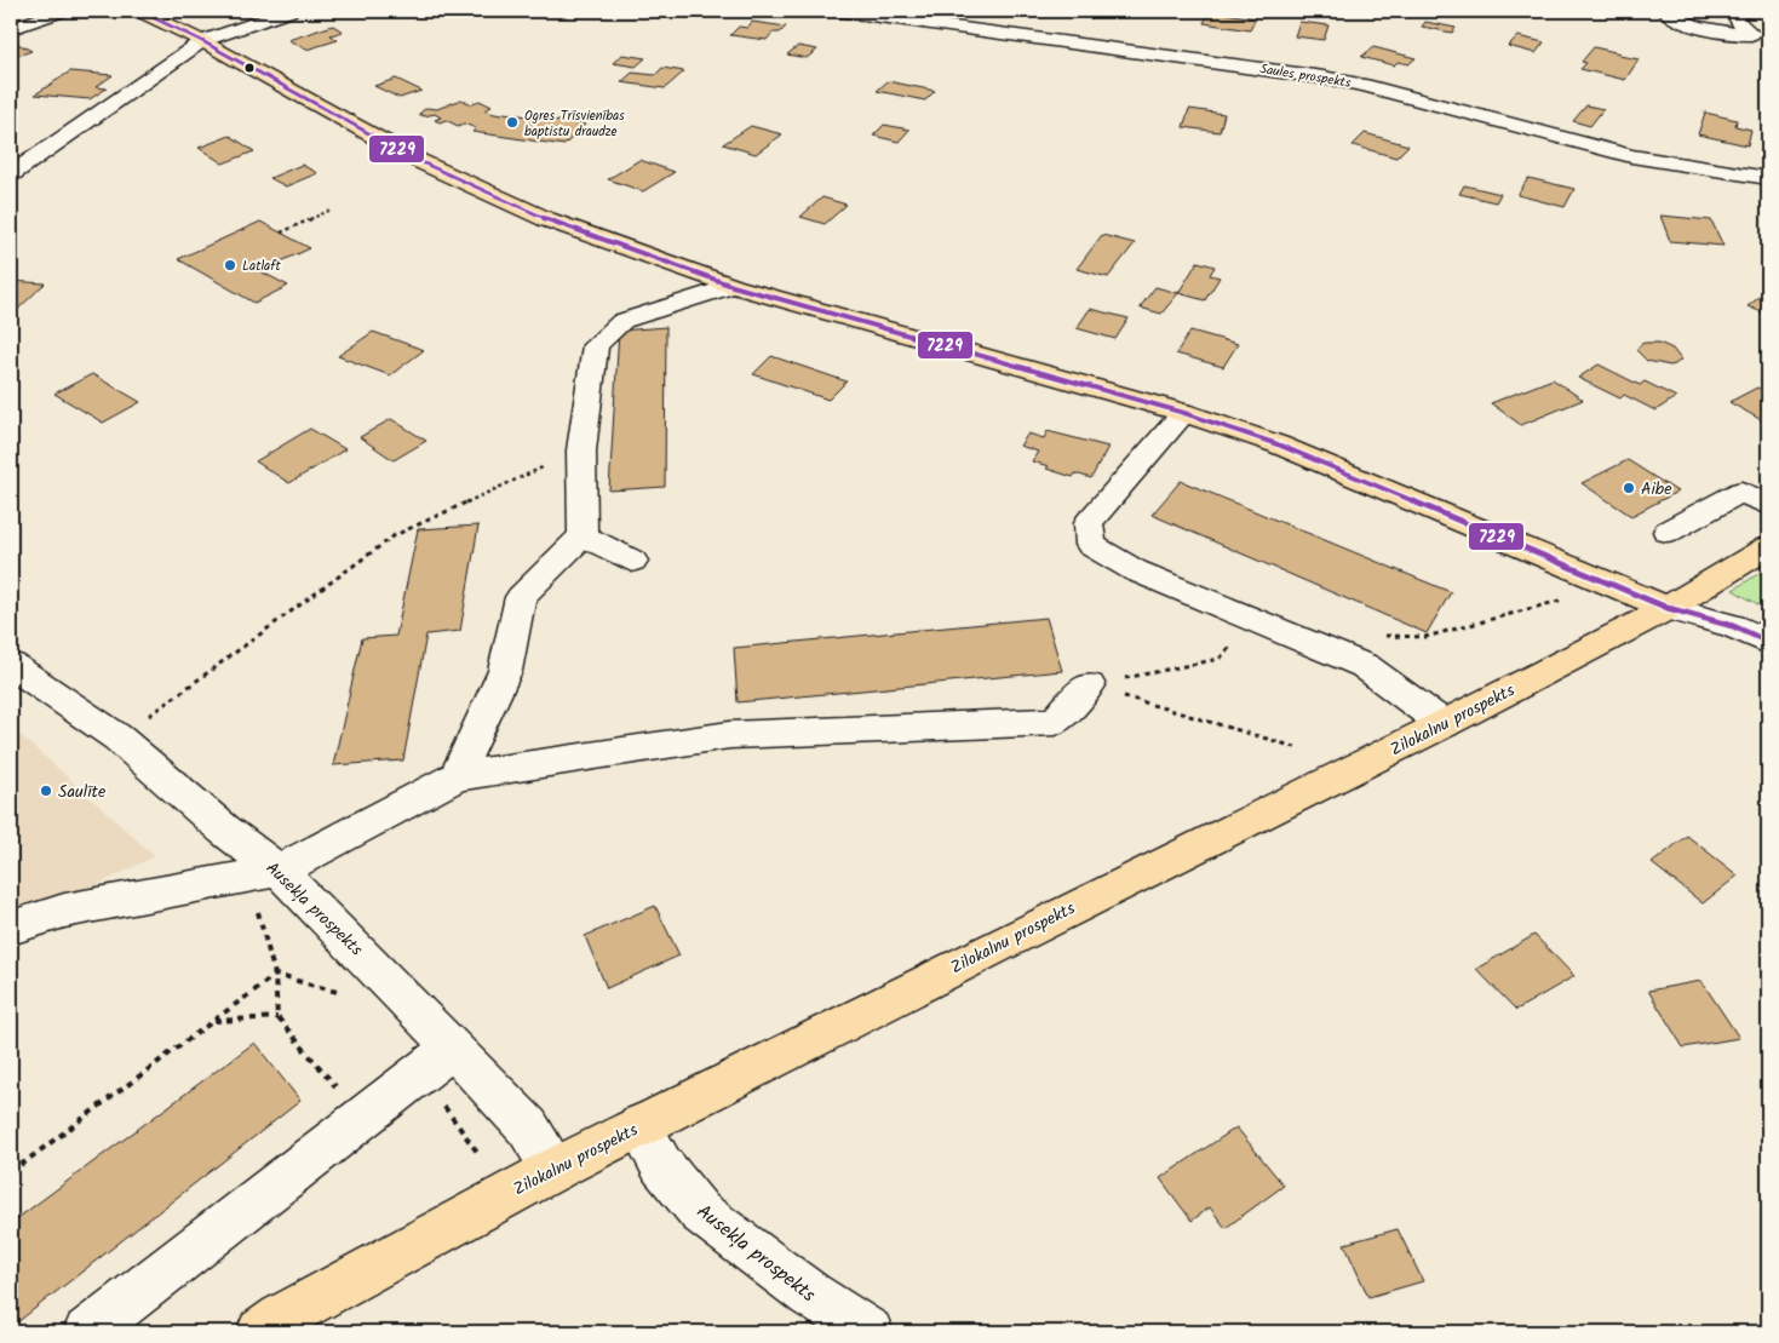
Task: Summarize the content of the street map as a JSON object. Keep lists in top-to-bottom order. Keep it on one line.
{"streets":{"main road":["Zilokalnu prospekts"],"street":["Saules prospekts","Ausekļa prospekts"]},"crossings":[["Zilokalnu prospekts","Ausekļa prospekts"]],"places":["Ogres Trīsvienības baptistu draudze","Latlaft","Aibe","Saulīte"],"lines":["transit line 7229"]}
